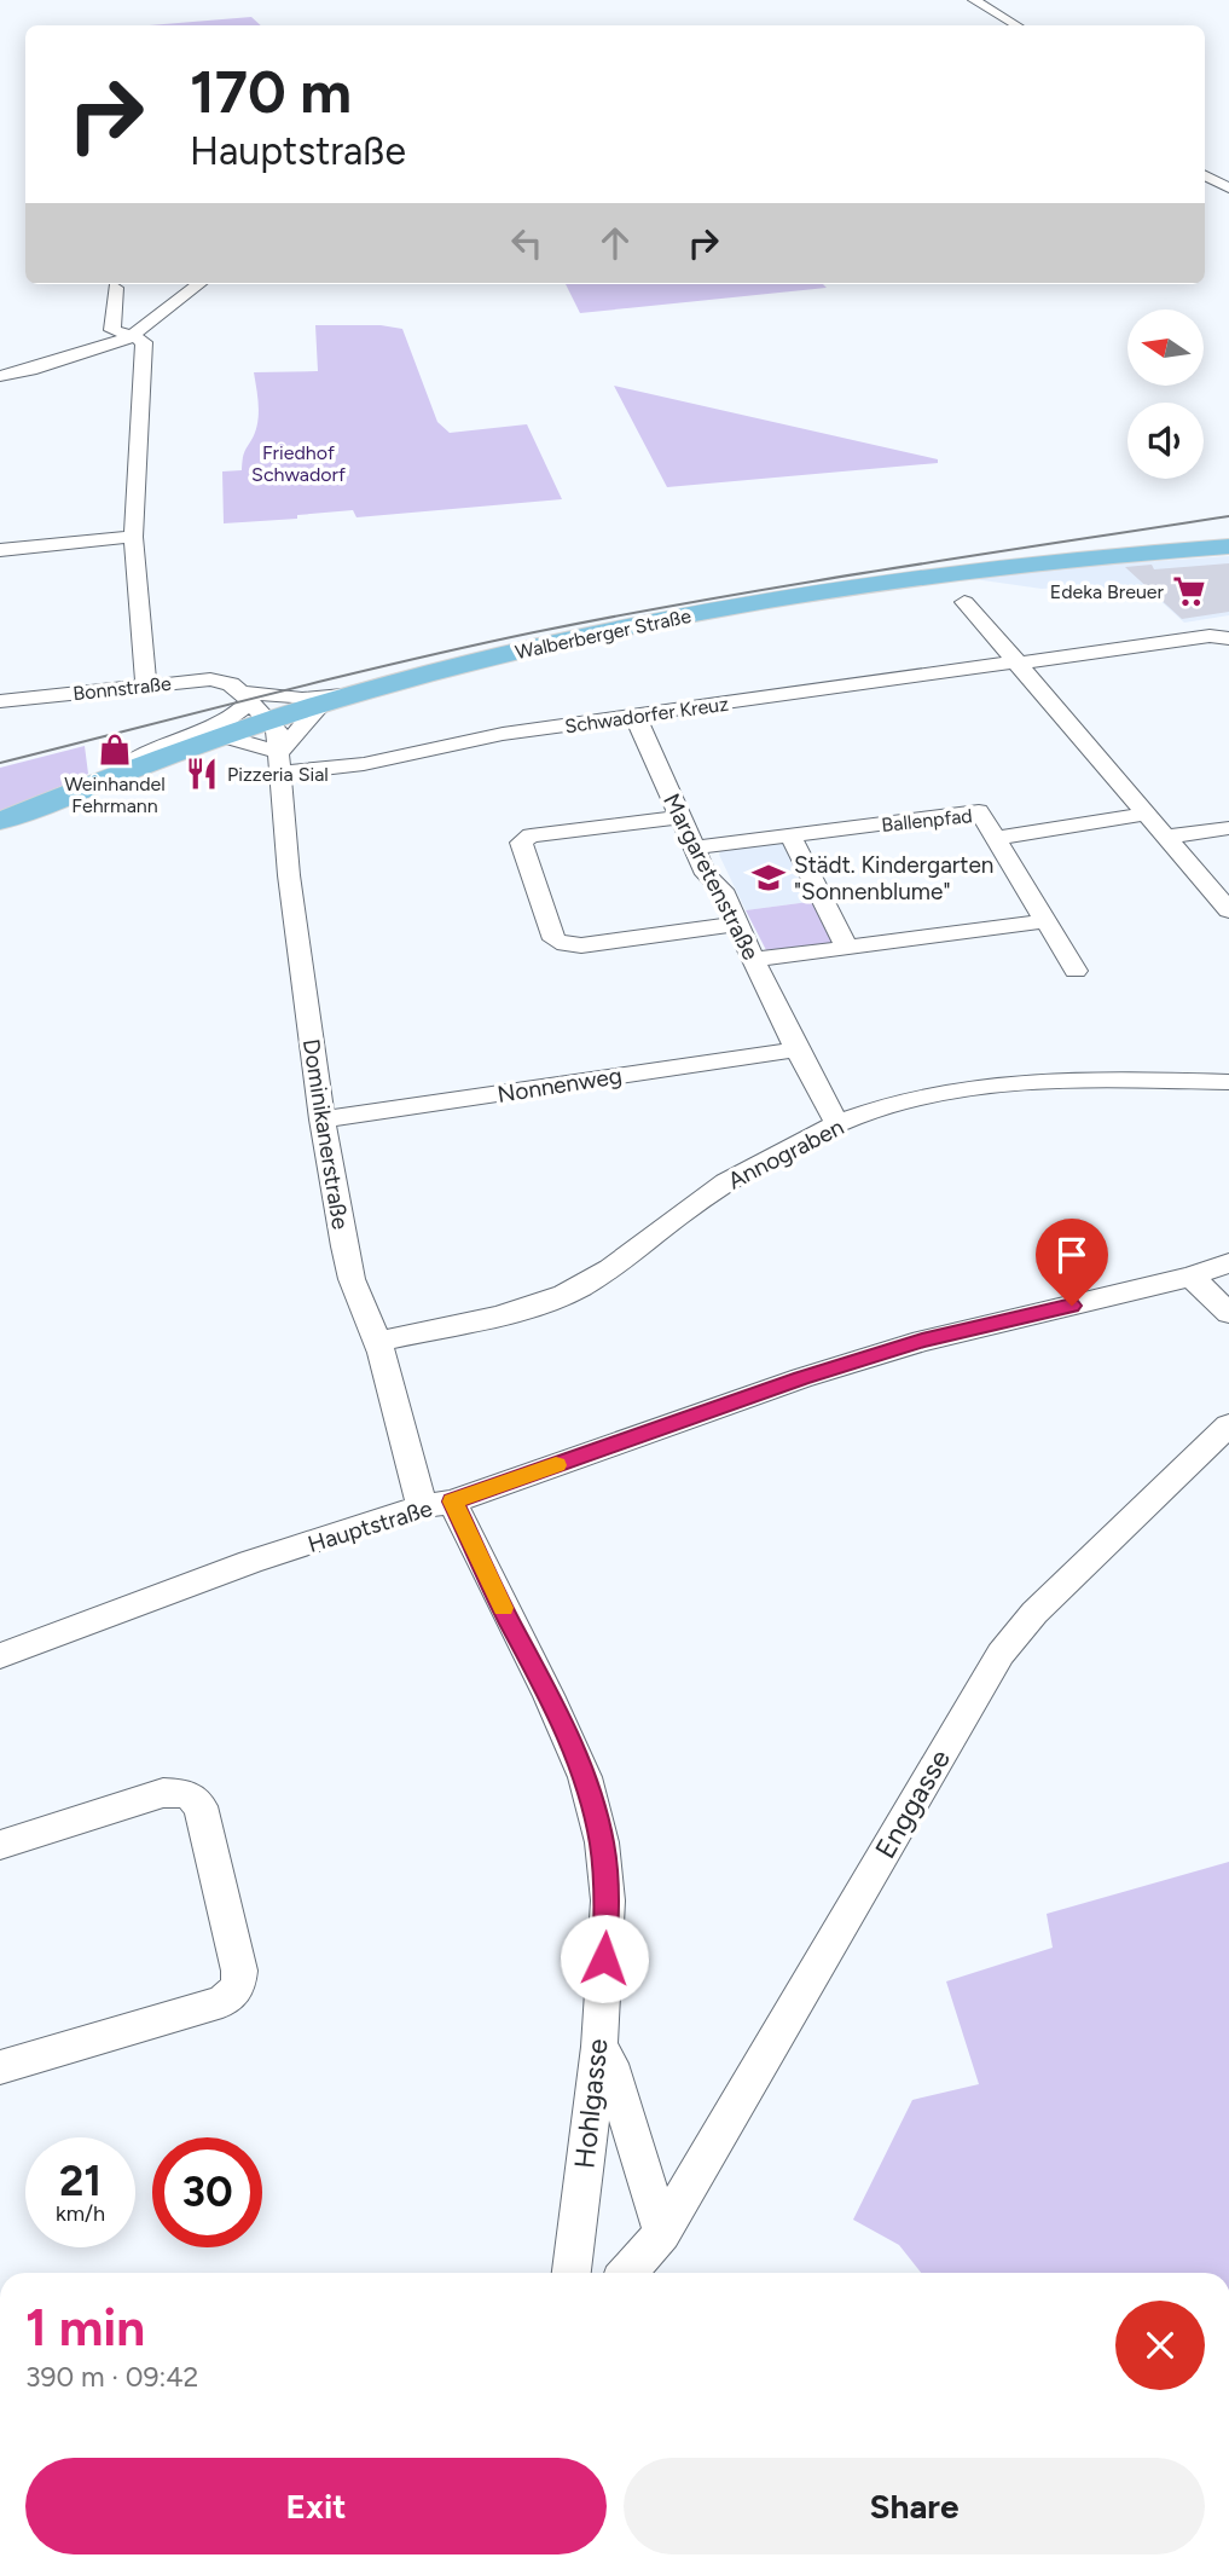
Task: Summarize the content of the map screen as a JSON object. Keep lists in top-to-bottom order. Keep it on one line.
{"streets":{"main road":["Walberberger Straße"],"street":["Bonnstraße","Schwadorfer Kreuz","Ballenpfad","Margaretenstraße","Nonnenweg","Dominikanerstraße","Annograben","Hauptstraße","Enggasse","Hohlgasse"]},"crossings":[["Walberberger Straße","Bonnstraße"],["Walberberger Straße","Dominikanerstraße"],["Bonnstraße","Dominikanerstraße"],["Schwadorfer Kreuz","Margaretenstraße"],["Schwadorfer Kreuz","Dominikanerstraße"],["Ballenpfad","Margaretenstraße"],["Margaretenstraße","Nonnenweg"],["Margaretenstraße","Annograben"],["Nonnenweg","Dominikanerstraße"],["Dominikanerstraße","Annograben"],["Dominikanerstraße","Hauptstraße"],["Dominikanerstraße","Hohlgasse"],["Hauptstraße","Hohlgasse"]],"parks":["Friedhof Schwadorf"],"places":{"supermarket":["Edeka Breuer"],"shop":["Weinhandel Fehrmann"],"restaurant":["Pizzeria Sial"],"school or university":["Städt. Kindergarten \"Sonnenblume\""]},"north":"left","page":{"turn":["170 m","Hauptstraße"],"speed":"21 km/h","limit":"30","heading":["1 min","390 m · 09:42"],"buttons":["Exit","Share"]}}
